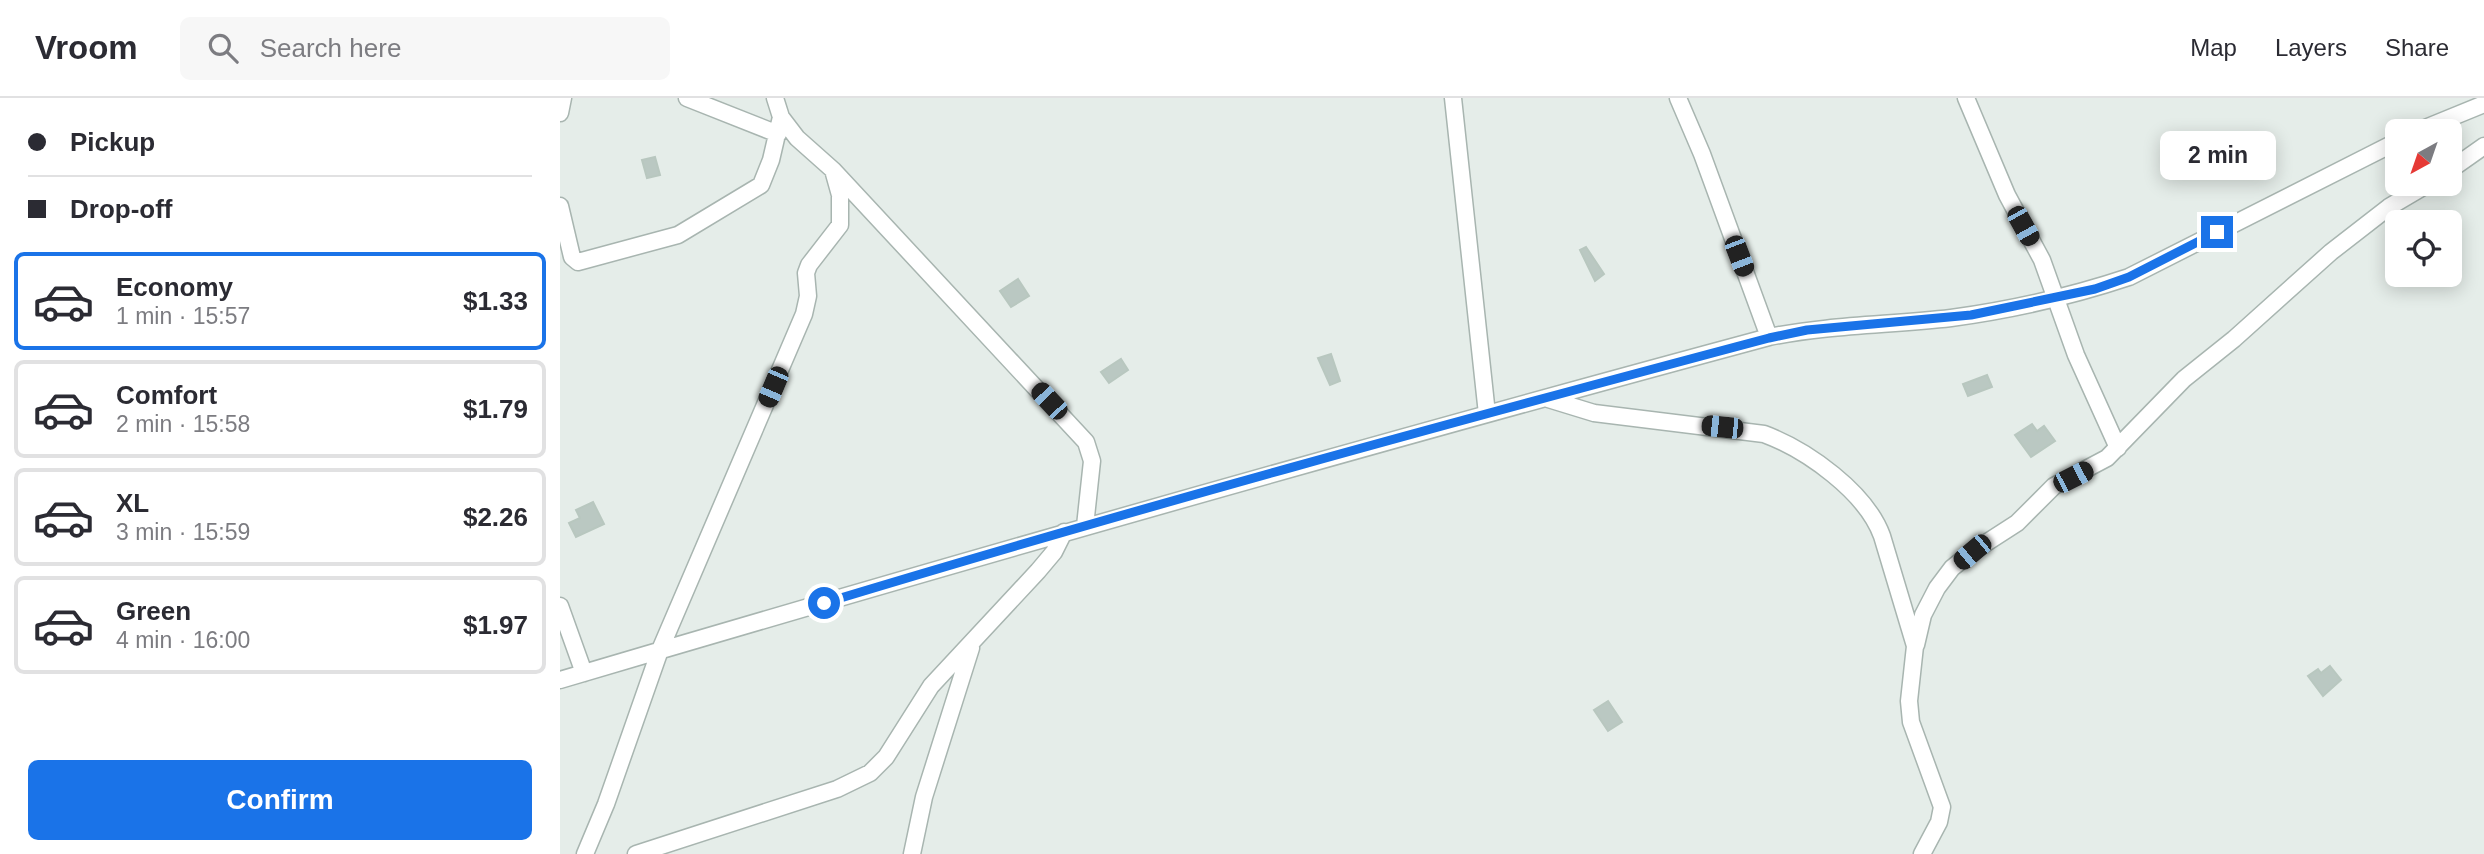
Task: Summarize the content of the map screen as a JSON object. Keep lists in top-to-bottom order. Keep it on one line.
{"north":"bottom left","page":{"header":"Vroom","search":"Search here","nav":["Map","Layers","Share"],"banner":["Pickup","Drop-off"],"bubble":"2 min","list":[{"name":"Economy","note":"1 min · 15:57","value":"$1.33"},{"name":"Comfort","note":"2 min · 15:58","value":"$1.79"},{"name":"XL","note":"3 min · 15:59","value":"$2.26"},{"name":"Green","note":"4 min · 16:00","value":"$1.97"}],"buttons":"Confirm"}}
